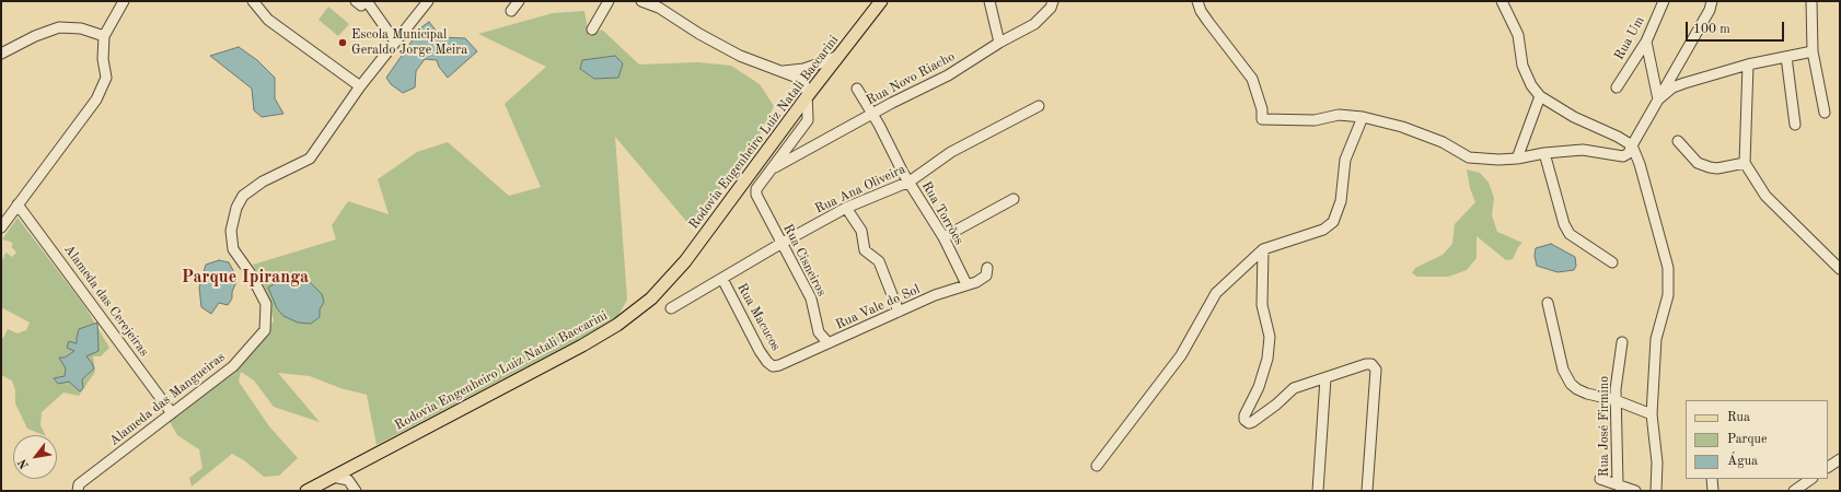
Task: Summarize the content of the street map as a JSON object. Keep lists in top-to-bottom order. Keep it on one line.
{"streets":{"main road":["Rodovia Engenheiro Luiz Natali Baccarini"],"street":["Rua Um","Rua Novo Riacho","Rua Ana Oliveira","Rua Torrões","Rua Cisneiros","Alameda das Cerejeiras","Rua Vale do Sol","Rua Macucos","Alameda das Mangueiras","Rua José Firmino"]},"crossings":[["Rua Novo Riacho","Rua Torrões"],["Rua Novo Riacho","Rua Cisneiros"],["Rua Ana Oliveira","Rua Torrões"],["Rua Ana Oliveira","Rua Cisneiros"],["Rua Ana Oliveira","Rua Macucos"],["Rua Torrões","Rua Vale do Sol"],["Rua Cisneiros","Rua Vale do Sol"],["Alameda das Cerejeiras","Alameda das Mangueiras"],["Rua Vale do Sol","Rua Macucos"]],"districts":["Parque Ipiranga"],"places":["Escola Municipal Geraldo Jorge Meira"],"legend":["Rua","Parque","Água"],"scale_bar":"100 m","north":"bottom left"}
